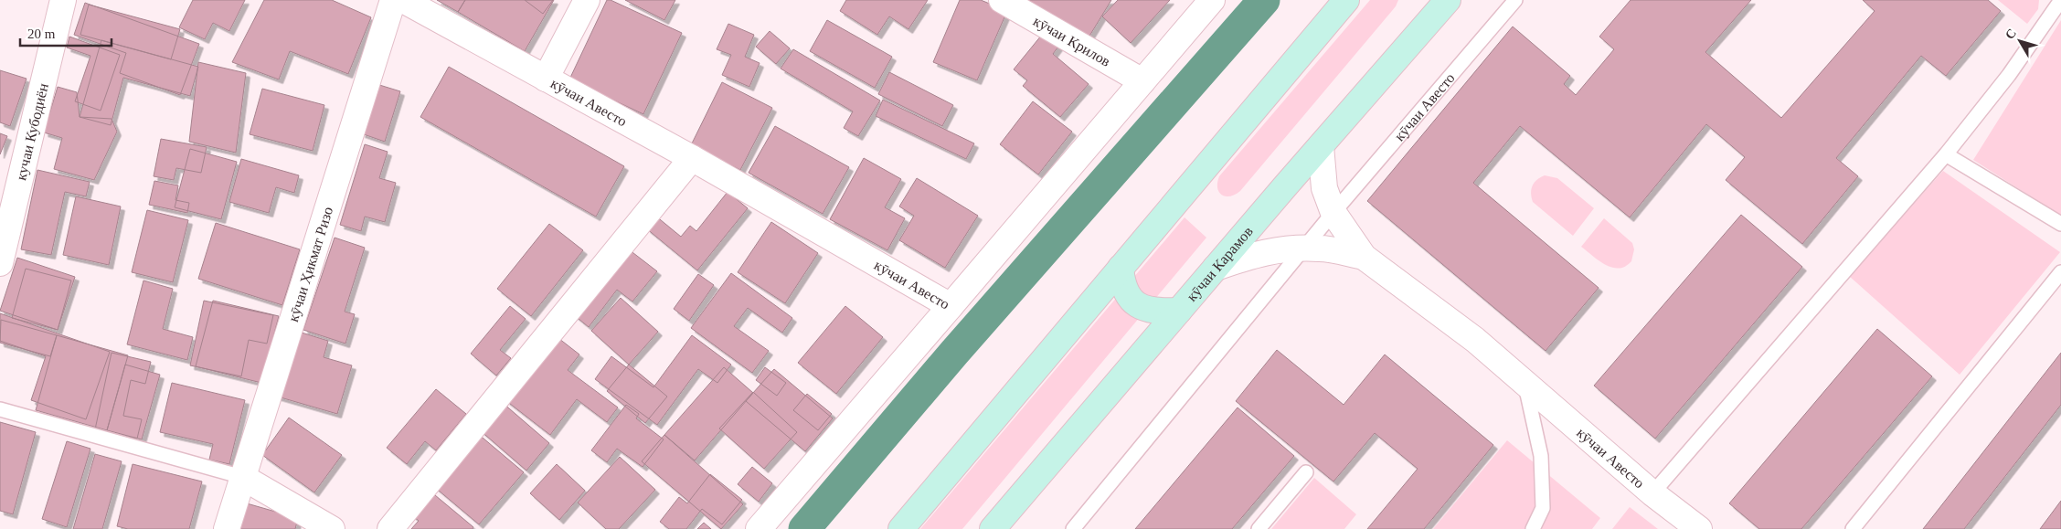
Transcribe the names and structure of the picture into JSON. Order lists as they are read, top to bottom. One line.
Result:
{"streets":{"main road":["кӯчаи Карамов"],"street":["кӯчаи Крилов","кӯчаи Авесто","кучаи Кубодиён","кӯчаи Ҳикмат Ризо"]},"crossings":[["кӯчаи Крилов","кӯчаи Авесто"],["кӯчаи Авесто","кӯчаи Карамов"]],"scale_bar":"20 m","north":"top left"}
